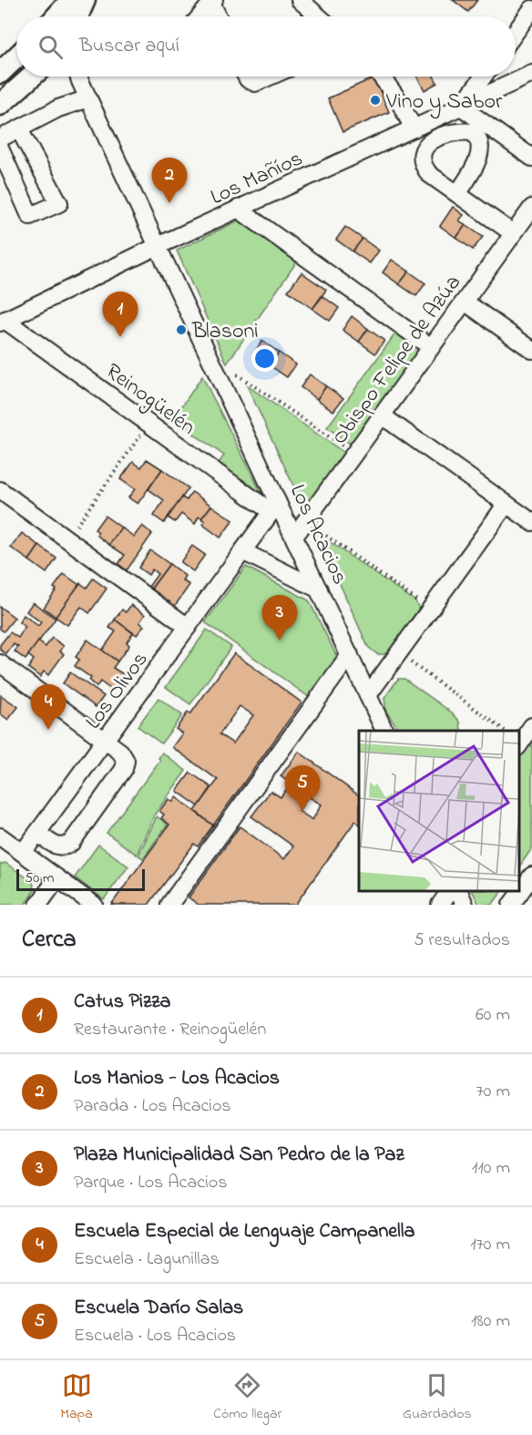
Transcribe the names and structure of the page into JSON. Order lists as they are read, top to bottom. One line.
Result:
{"streets":{"street":["Los Mañíos","Obispo Felipe de Azúa","Reinogüelén","Los Acacios","Los Olivos"]},"crossings":[["Los Mañíos","Reinogüelén"],["Los Mañíos","Los Acacios"],["Obispo Felipe de Azúa","Los Acacios"],["Reinogüelén","Los Acacios"],["Reinogüelén","Los Olivos"],["Los Acacios","Los Olivos"]],"places":["Vino y Sabor","Blasoni"],"scale_bar":"50 m","page":{"search":"Buscar aquí","pins":["2","1","3","4","5"],"scale":"50 m","heading":["Cerca","5 resultados"],"list":[{"mark":"1","name":"Catus Pizza","note":"Restaurante · Reinogüelén","value":"60 m"},{"mark":"2","name":"Los Manios - Los Acacios","note":"Parada · Los Acacios","value":"70 m"},{"mark":"3","name":"Plaza Municipalidad San Pedro de la Paz","note":"Parque · Los Acacios","value":"110 m"},{"mark":"4","name":"Escuela Especial de Lenguaje Campanella","note":"Escuela · Lagunillas","value":"170 m"},{"mark":"5","name":"Escuela Darío Salas","note":"Escuela · Los Acacios","value":"180 m"}],"nav":["Mapa","Cómo llegar","Guardados"]}}
